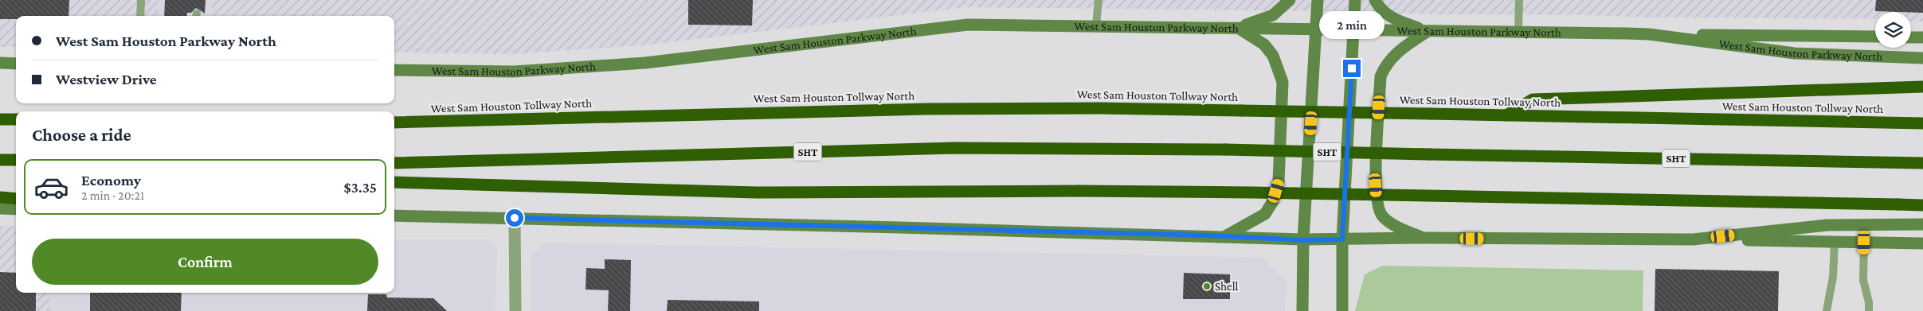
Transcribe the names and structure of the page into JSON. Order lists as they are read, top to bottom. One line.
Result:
{"streets":{"highway":["West Sam Houston Tollway North","SHT"],"main road":["West Sam Houston Parkway North"]},"places":["Shell"],"page":{"bubble":"2 min","banner":["West Sam Houston Parkway North","Westview Drive"],"heading":"Choose a ride","list":[{"name":"Economy","note":"2 min · 20:21","value":"$3.35"}],"buttons":"Confirm"}}
